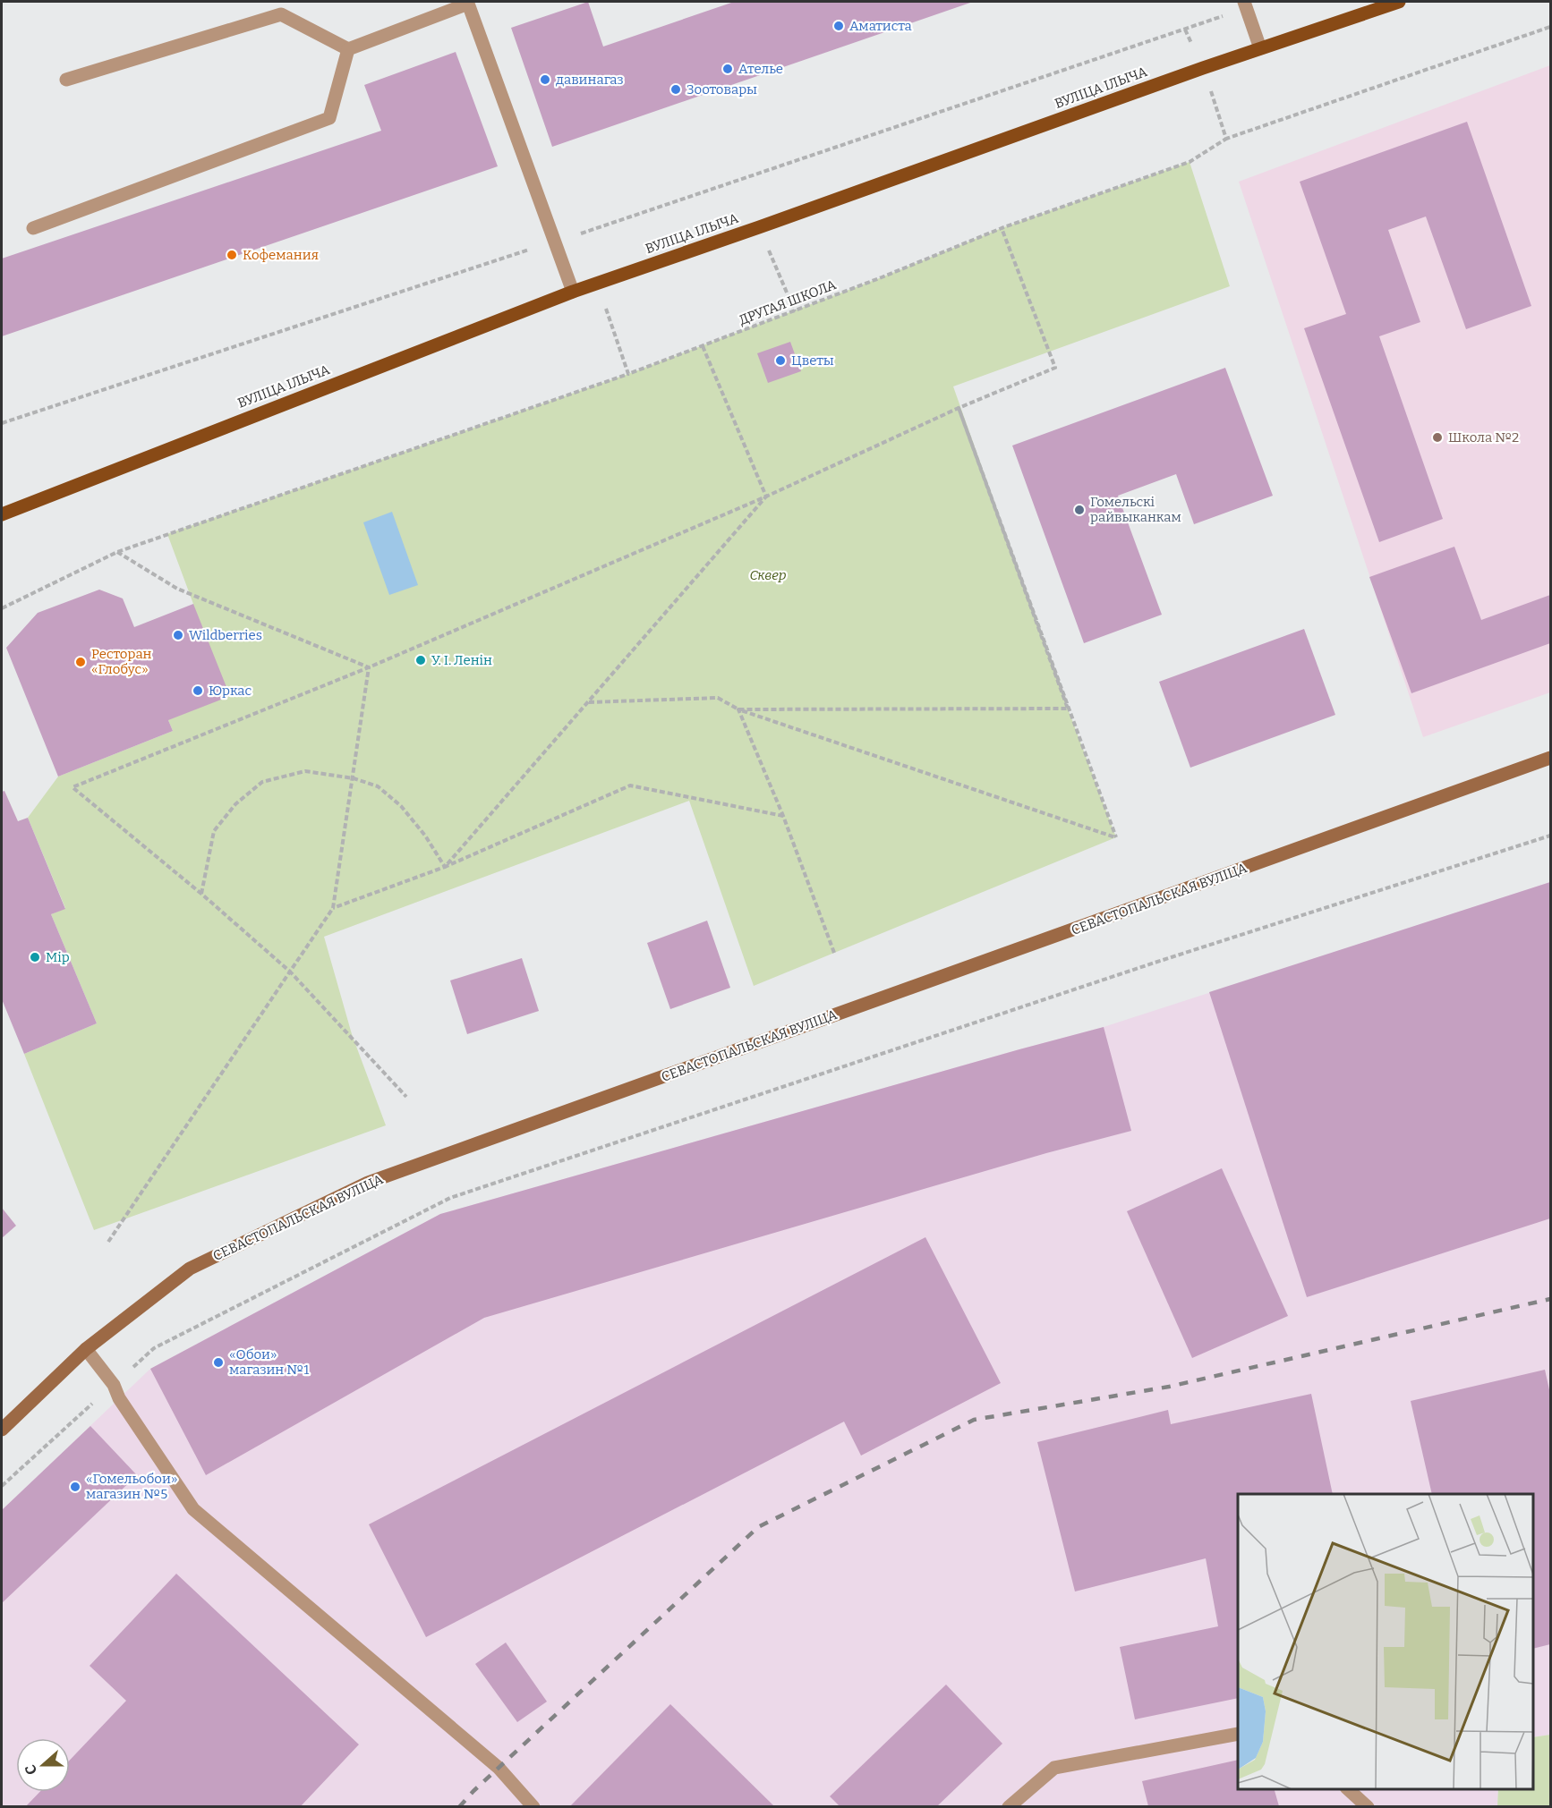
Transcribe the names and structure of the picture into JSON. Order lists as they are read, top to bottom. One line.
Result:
{"streets":{"main road":["ВУЛІЦА ІЛЬІЧА"],"street":["СЕВАСТОПАЛЬСКАЯ ВУЛІЦА"],"path":["ДРУГАЯ ШКОЛА"]},"parks":["Сквер"],"places":["Аматиста","Ателье","давинагаз","Зоотовары","Кофемания","Цветы","Школа №2","Гомельскі райвыканкам","Wildberries","У. І. Ленін","Ресторан «Глобус»","Юркас","Мір","«Обои» магазин №1","«Гомельобои» магазин №5"],"north":"left"}
